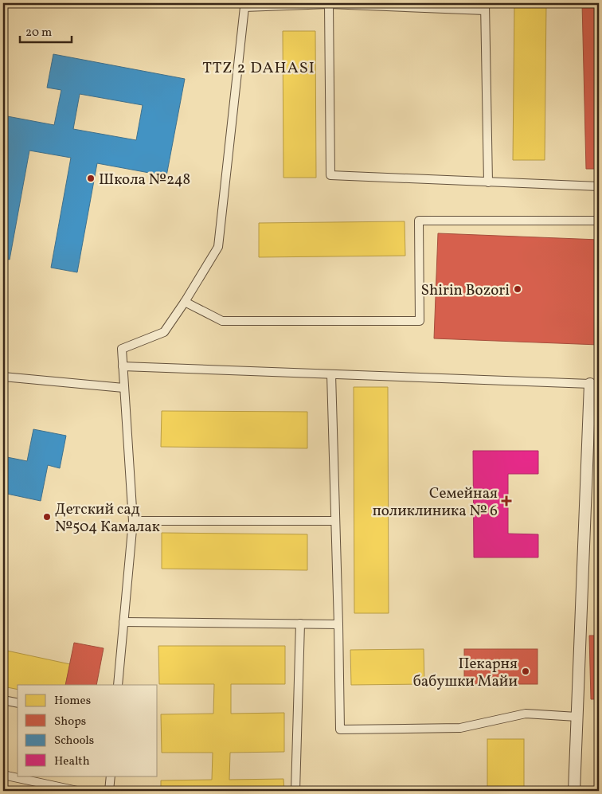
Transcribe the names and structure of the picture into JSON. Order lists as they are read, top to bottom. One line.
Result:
{"districts":["TTZ 2 DAHASI"],"places":{"other":["Школа №248","Shirin Bozori","Детский сад №504 Камалак","Пекарня бабушки Майи"],"health":["Семейная поликлиника № 6"]},"legend":["Homes","Shops","Schools","Health"],"scale_bar":"20 m"}
